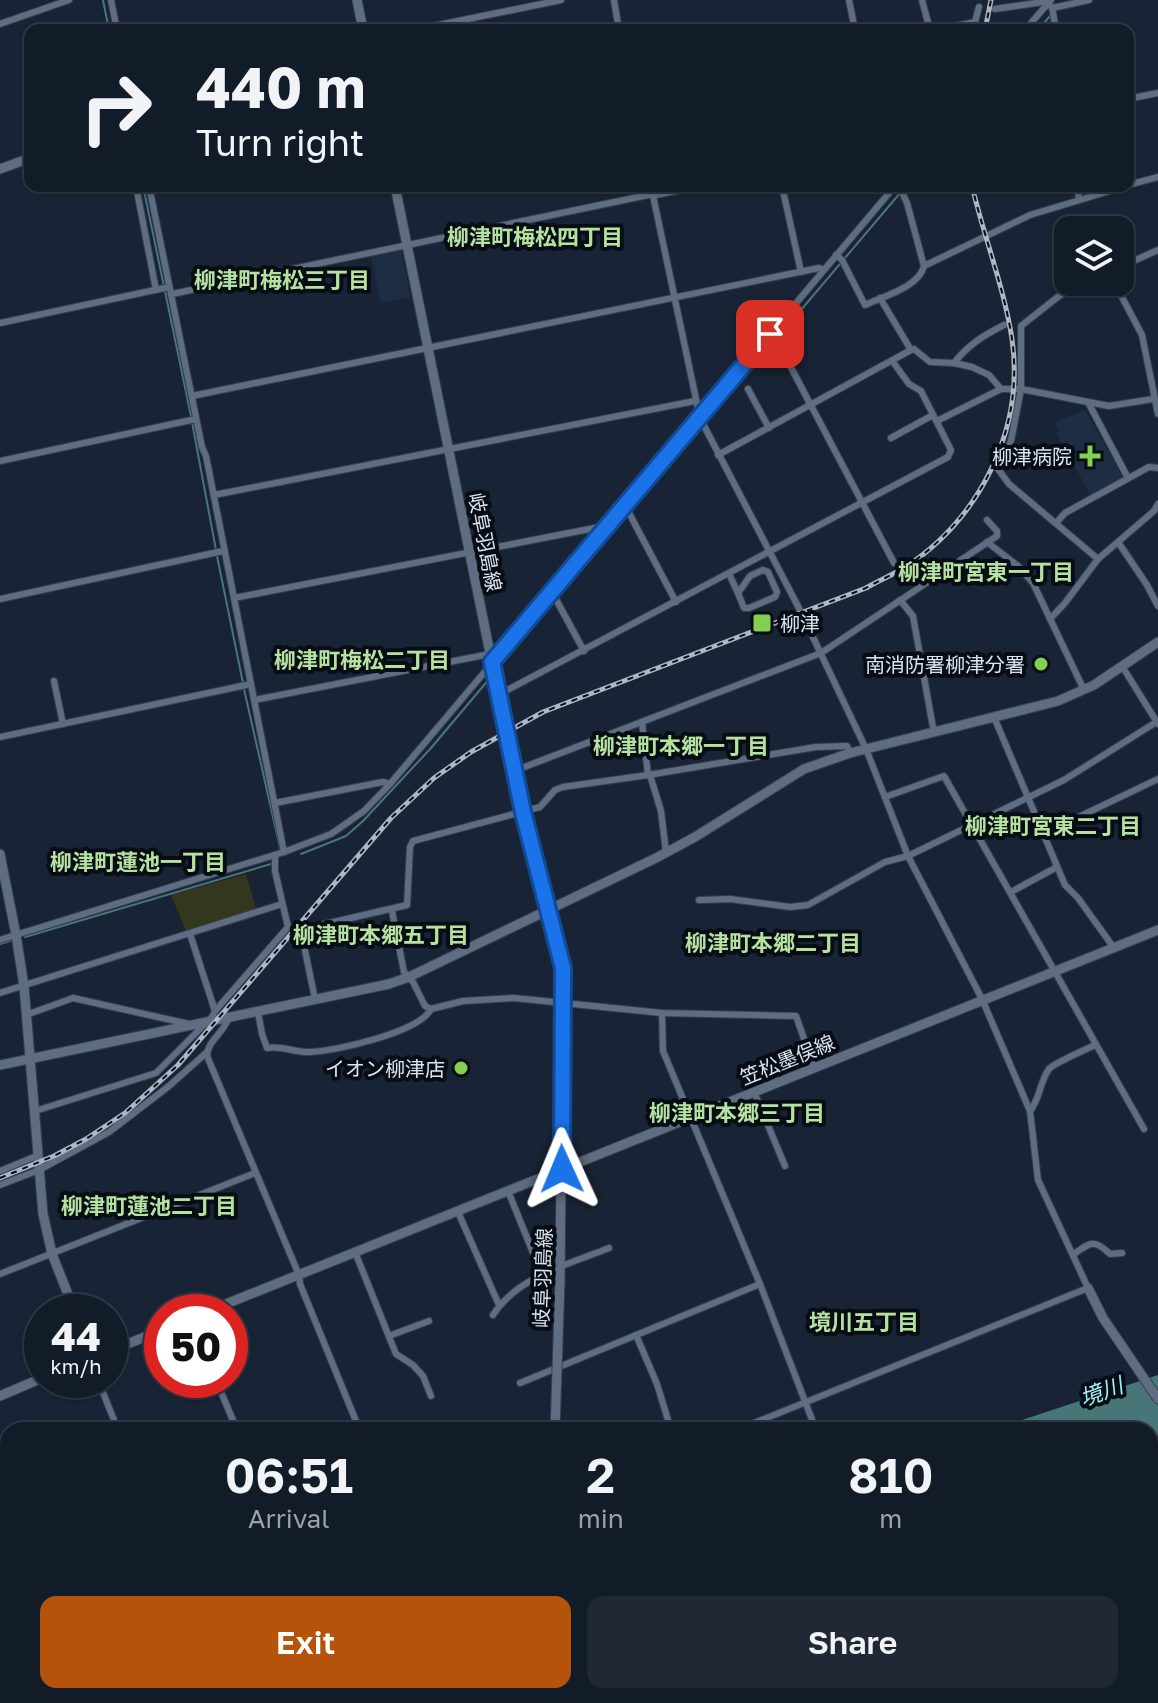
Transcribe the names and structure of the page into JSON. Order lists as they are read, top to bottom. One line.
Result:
{"streets":{"main road":["岐阜羽島線","笠松墨俣線"]},"crossings":[["岐阜羽島線","笠松墨俣線"]],"districts":["柳津町梅松四丁目","柳津町梅松三丁目","柳津町宮東一丁目","柳津町梅松二丁目","柳津町本郷一丁目","柳津町宮東二丁目","柳津町蓮池一丁目","柳津町本郷五丁目","柳津町本郷二丁目","柳津町本郷三丁目","柳津町蓮池二丁目","境川五丁目"],"water":["境川"],"places":{"health":["柳津病院"],"transit":["柳津"],"other":["南消防署柳津分署","イオン柳津店"]},"page":{"turn":["440 m","Turn right"],"speed":"44 km/h","limit":"50","eta":["06:51","Arrival","2","min","810","m"],"buttons":["Exit","Share"]}}
